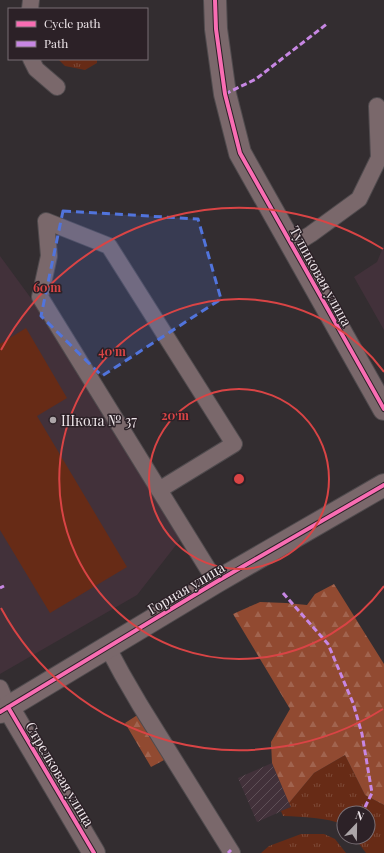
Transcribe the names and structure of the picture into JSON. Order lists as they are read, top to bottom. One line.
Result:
{"streets":{"street":["Тупиковая улица","Горная улица","Стрелковая улица"]},"crossings":[["Горная улица","Стрелковая улица"]],"places":["Школа № 37"],"legend":["Cycle path","Path"],"north":"top","rings":["60 m","40 m","20 m"]}
